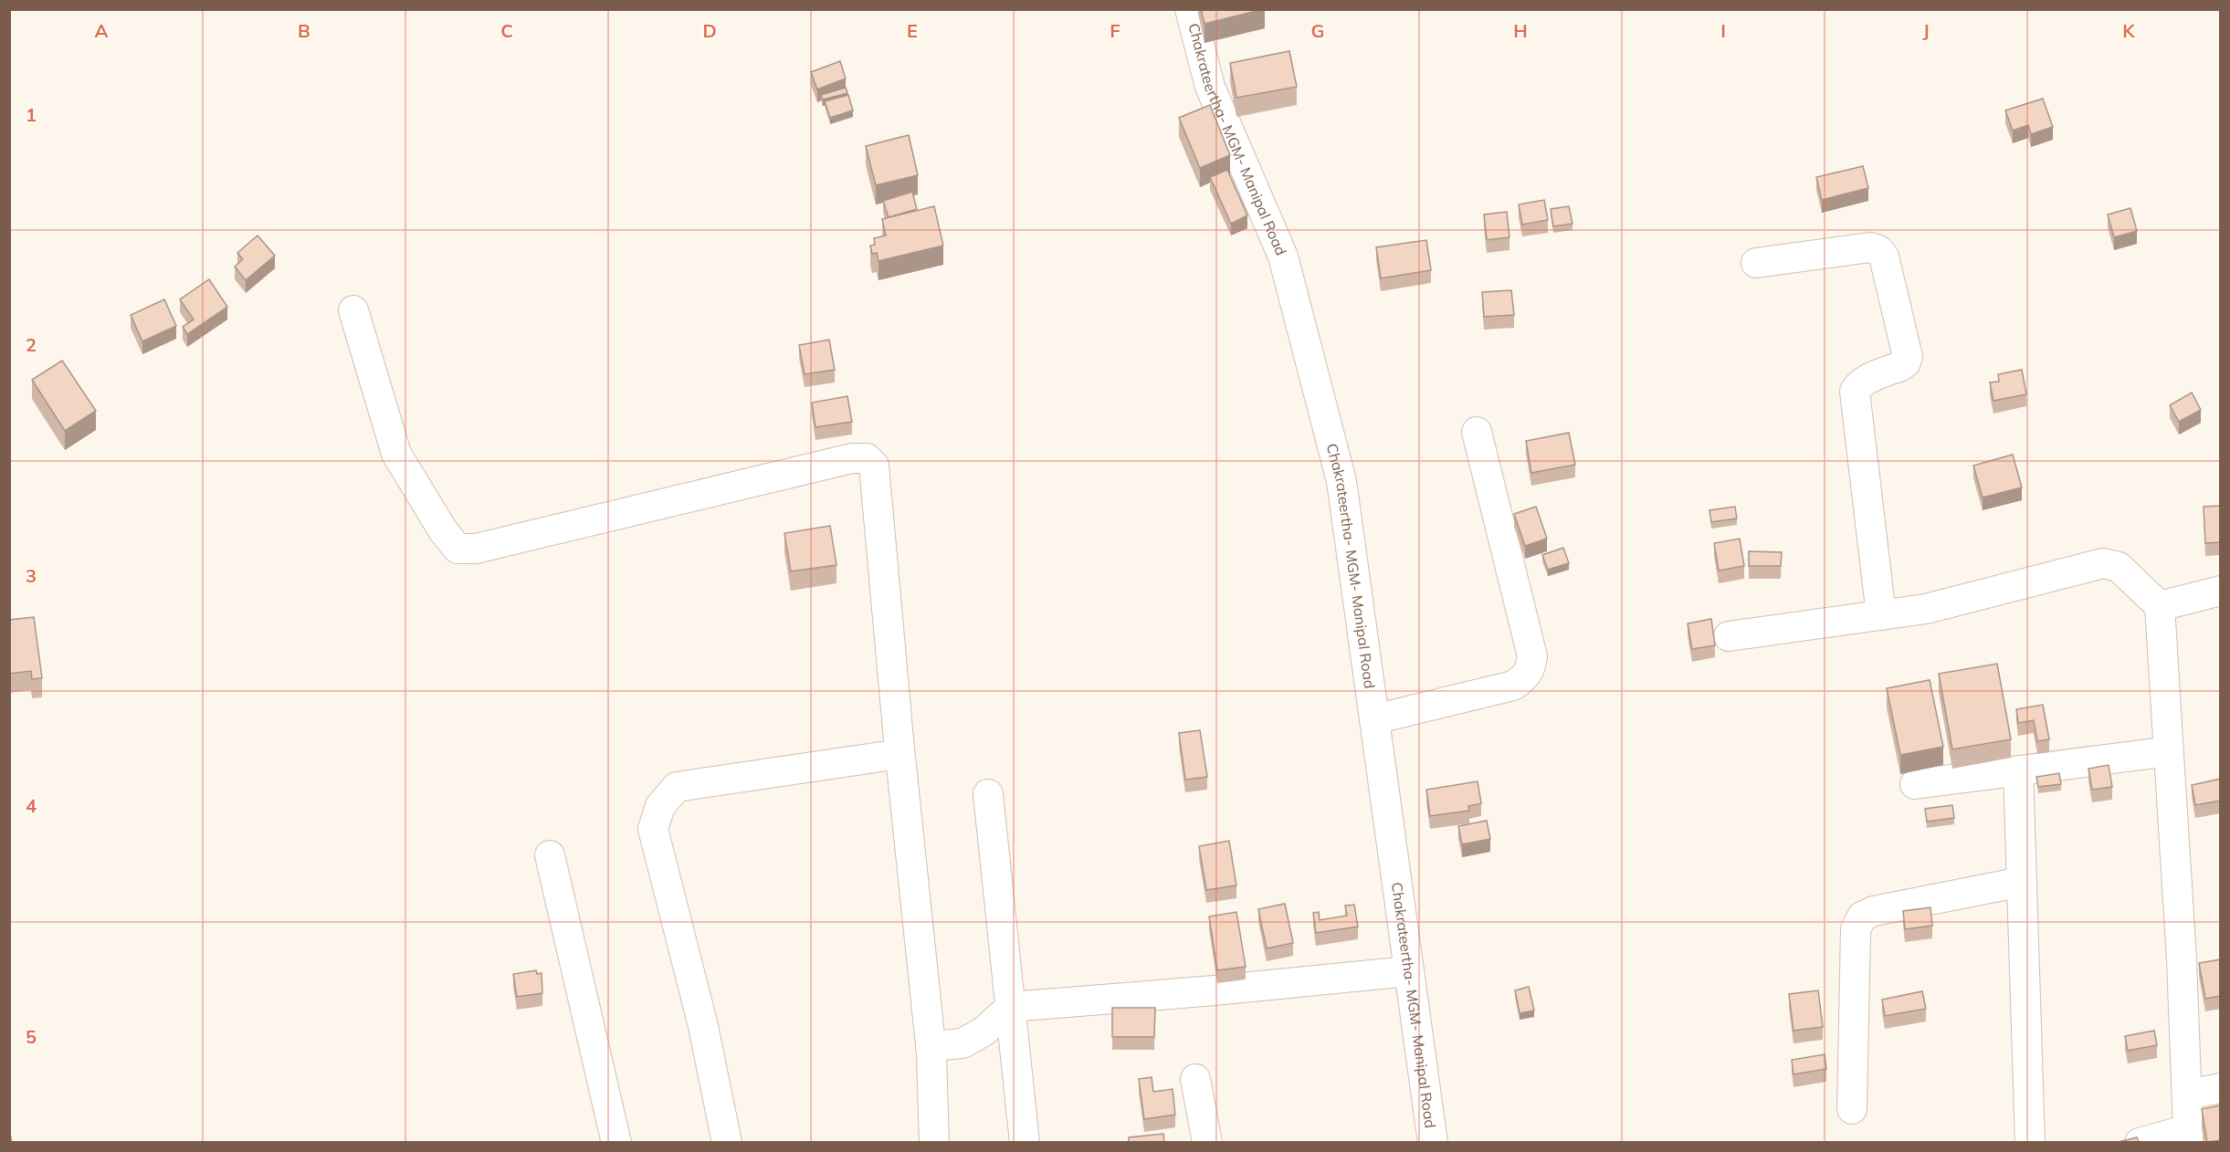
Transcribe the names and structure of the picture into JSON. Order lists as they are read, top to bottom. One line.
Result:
{"streets":{"street":["Chakrateertha- MGM- Manipal Road"]},"grid":{"columns":["A","B","C","D","E","F","G","H","I","J","K"],"rows":["1","2","3","4","5"]}}
